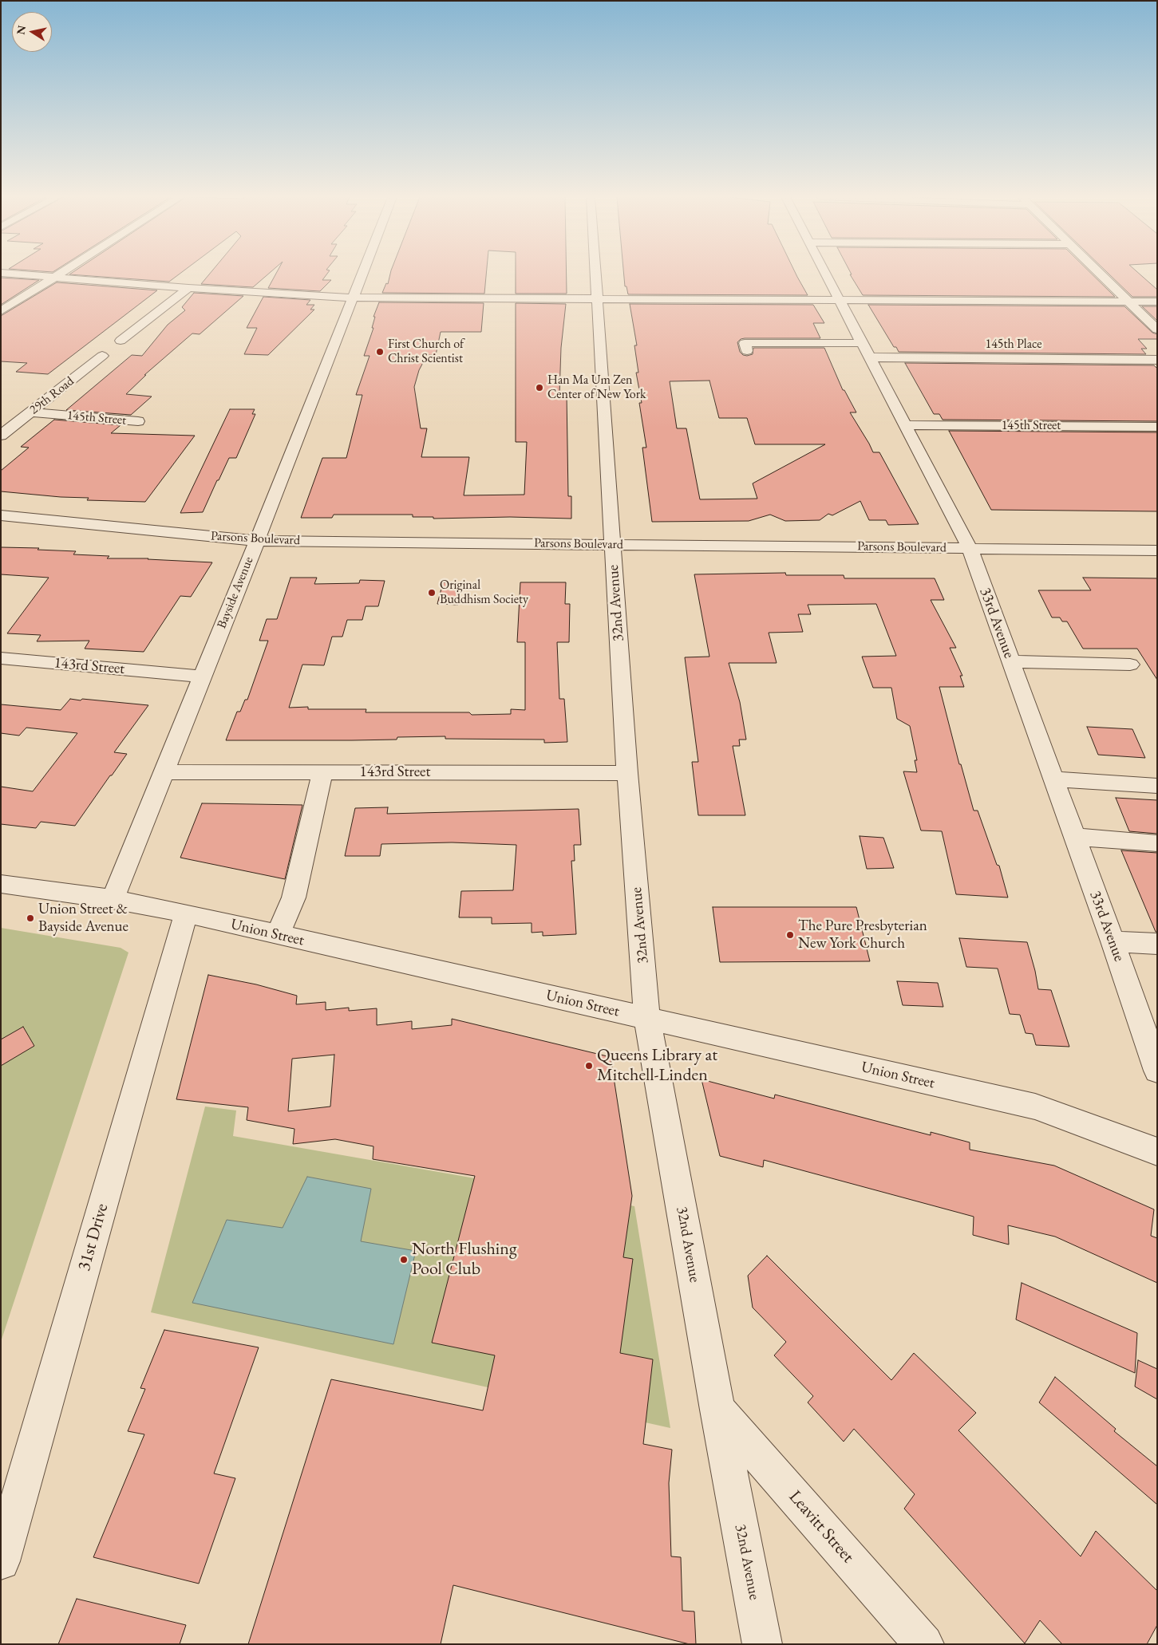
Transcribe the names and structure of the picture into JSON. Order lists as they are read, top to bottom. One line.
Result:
{"streets":{"street":["145th Place","29th Road","145th Street","Parsons Boulevard","Bayside Avenue","32nd Avenue","33rd Avenue","143rd Street","Union Street","31st Drive","Leavitt Street"]},"crossings":[["145th Place","33rd Avenue"],["29th Road","145th Street"],["145th Street","33rd Avenue"],["Parsons Boulevard","Bayside Avenue"],["Parsons Boulevard","32nd Avenue"],["Parsons Boulevard","33rd Avenue"],["Bayside Avenue","143rd Street"],["Bayside Avenue","Union Street"],["32nd Avenue","143rd Street"],["32nd Avenue","Union Street"],["32nd Avenue","Leavitt Street"],["Union Street","31st Drive"]],"places":["First Church of Christ Scientist","Han Ma Um Zen Center of New York","Original Buddhism Society","Union Street & Bayside Avenue","The Pure Presbyterian New York Church","Queens Library at Mitchell-Linden","North Flushing Pool Club"],"north":"left"}
